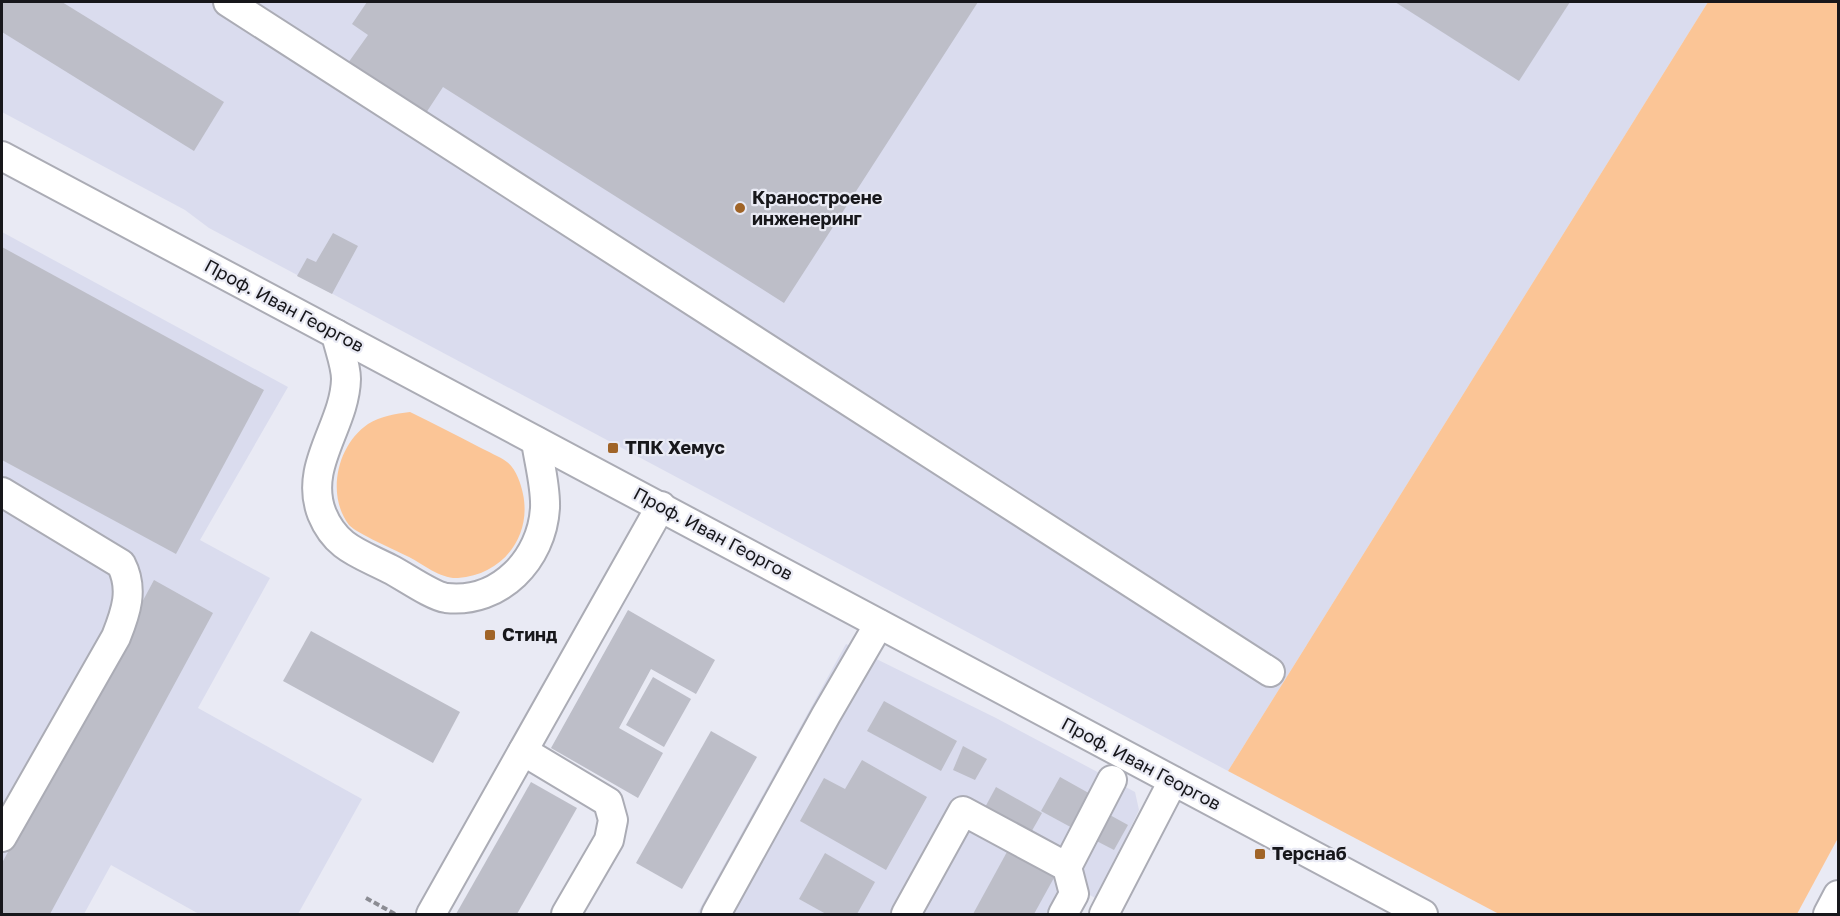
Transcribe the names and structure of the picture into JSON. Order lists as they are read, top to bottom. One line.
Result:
{"streets":{"street":["Проф. Иван Георгов"]},"places":{"other":["Краностроене инженеринг"],"transit":["ТПК Хемус","Стинд","Терснаб"]}}
